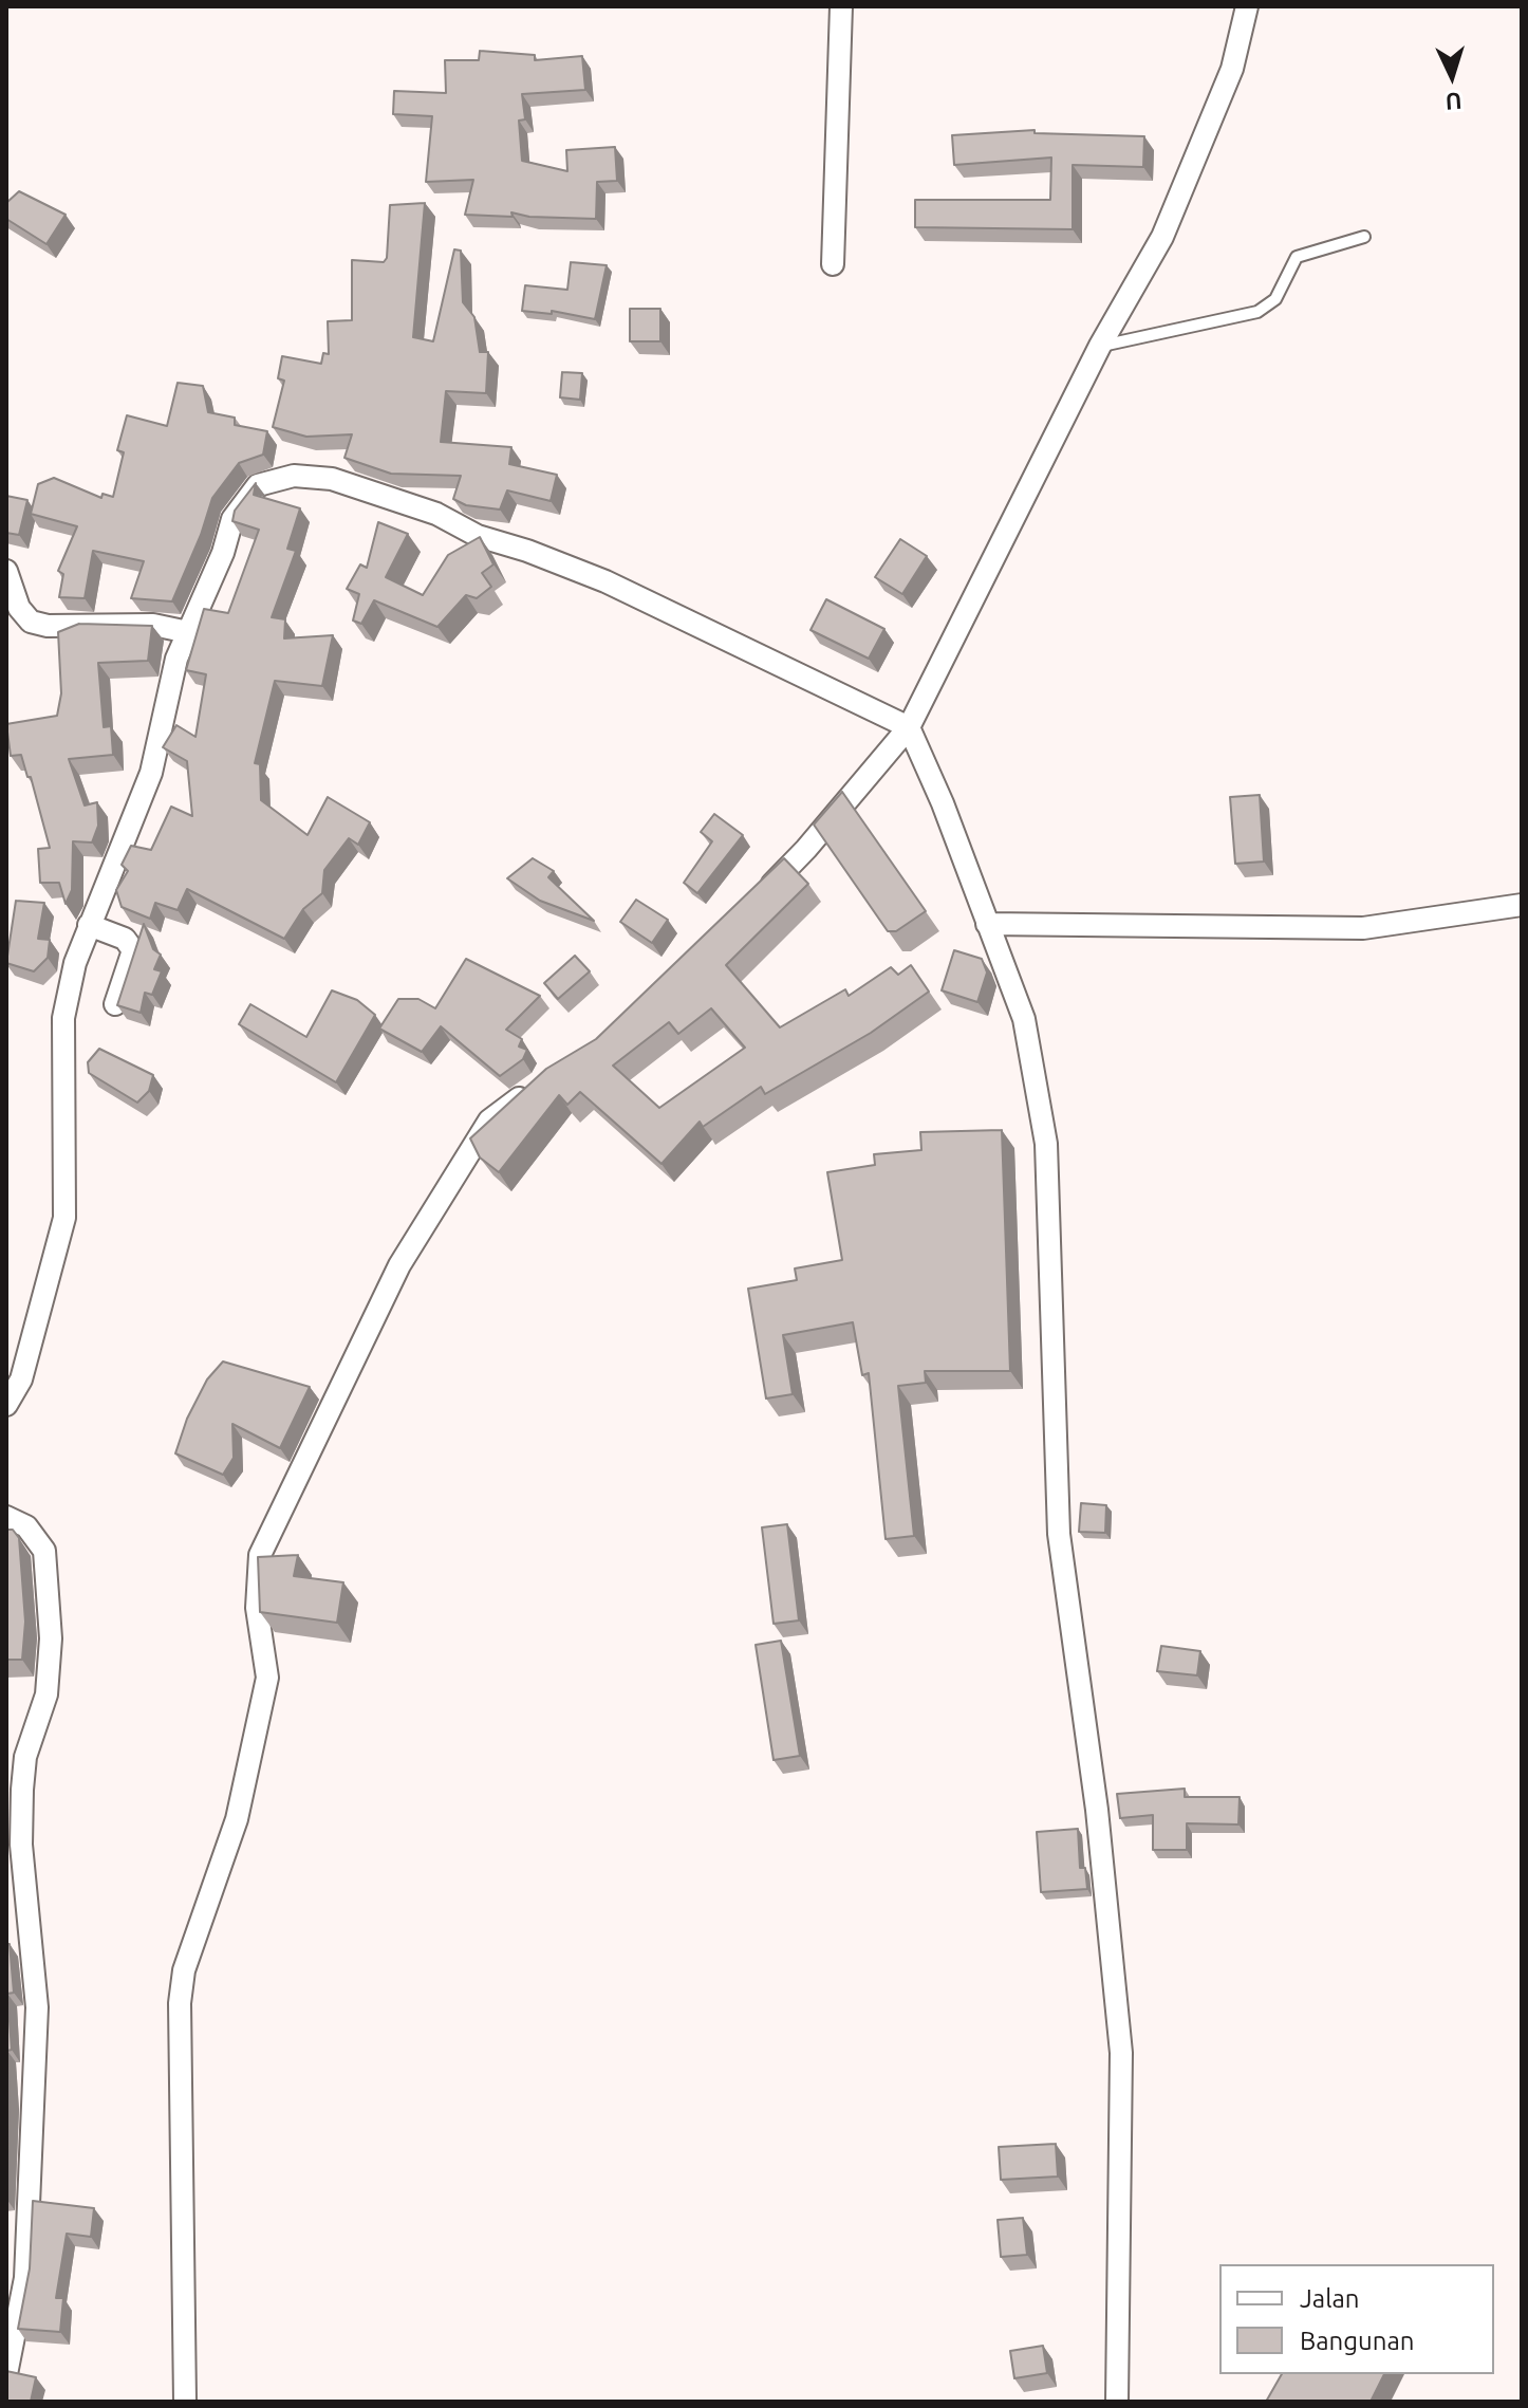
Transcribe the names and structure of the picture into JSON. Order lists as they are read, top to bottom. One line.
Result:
{"legend":["Jalan","Bangunan"],"north":"bottom"}
